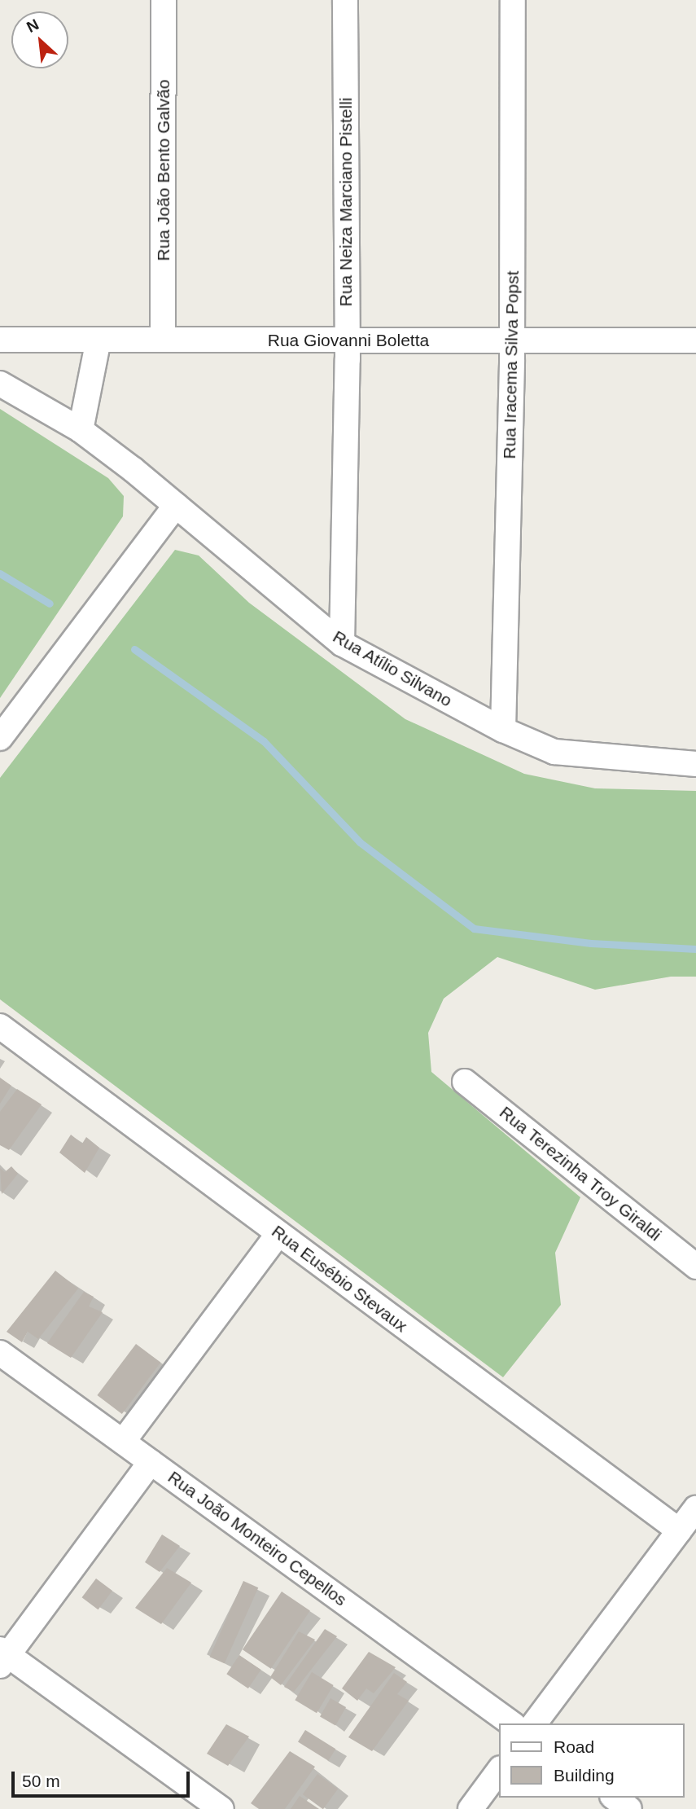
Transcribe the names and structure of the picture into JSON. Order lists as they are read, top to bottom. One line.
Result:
{"streets":{"street":["Rua João Bento Galvão","Rua Neiza Marciano Pistelli","Rua Giovanni Boletta","Rua Iracema Silva Popst","Rua Atílio Silvano","Rua Terezinha Troy Giraldi","Rua Eusébio Stevaux","Rua João Monteiro Cepellos"]},"crossings":[["Rua João Bento Galvão","Rua Giovanni Boletta"],["Rua Neiza Marciano Pistelli","Rua Giovanni Boletta"],["Rua Neiza Marciano Pistelli","Rua Atílio Silvano"],["Rua Giovanni Boletta","Rua Iracema Silva Popst"],["Rua Iracema Silva Popst","Rua Atílio Silvano"]],"legend":["Road","Building"],"scale_bar":"50 m","north":"top left"}
